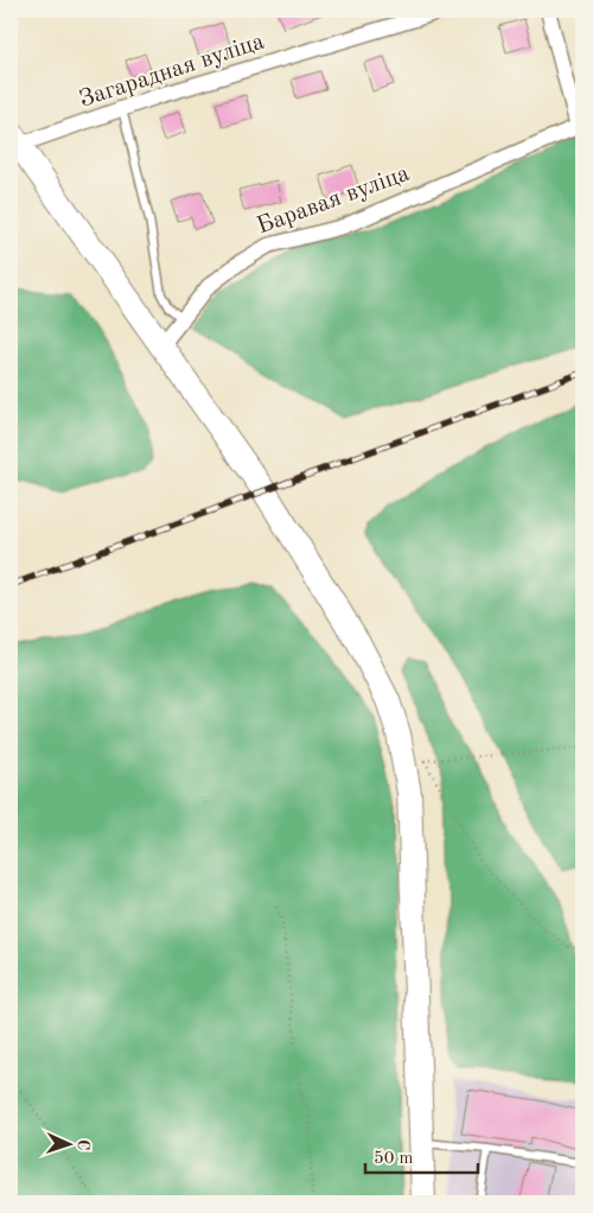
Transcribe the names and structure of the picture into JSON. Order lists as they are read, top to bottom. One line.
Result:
{"streets":{"street":["Загарадная вуліца","Баравая вуліца"]},"scale_bar":"50 m","north":"right"}
